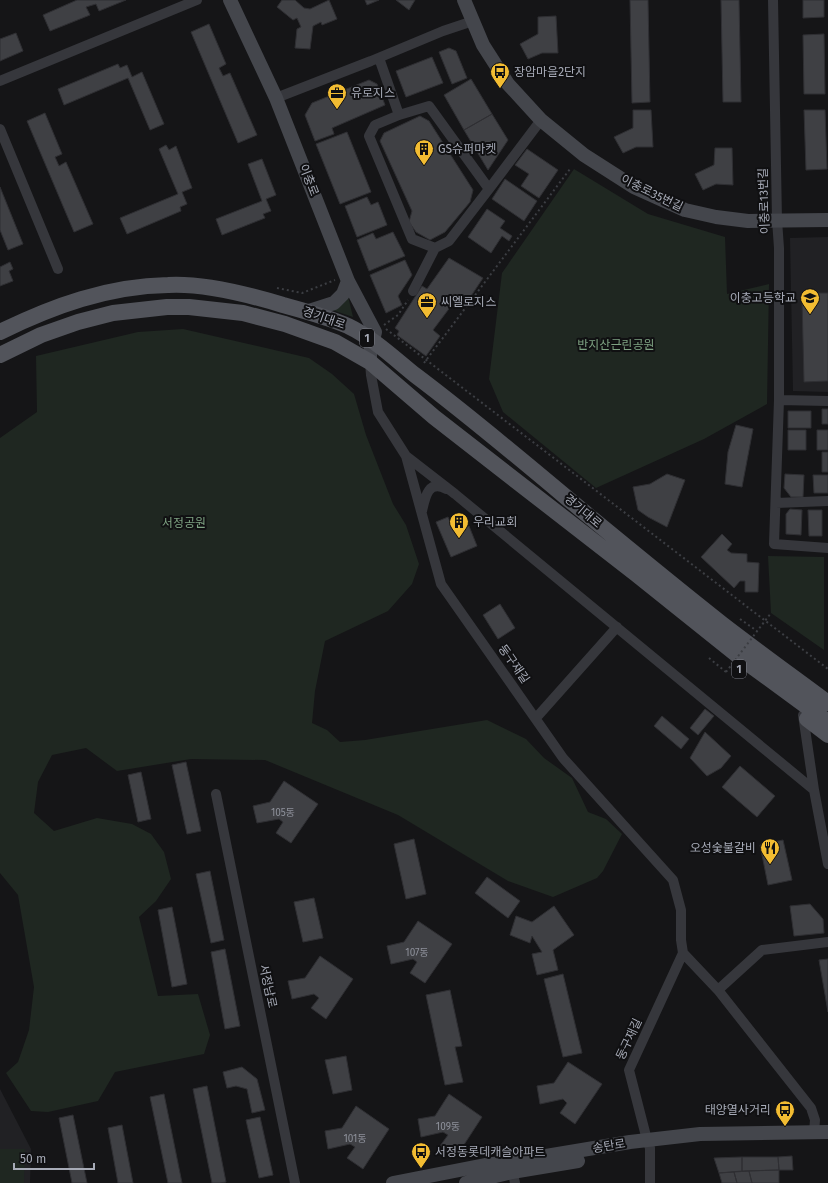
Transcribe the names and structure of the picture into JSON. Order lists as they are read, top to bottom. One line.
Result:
{"streets":{"main road":["경기대로","1"],"street":["이충로","이충로35번길","이충로13번길","둥구재길","서정남로","송탄로"]},"crossings":[["이충로","경기대로"],["이충로35번길","이충로13번길"],["경기대로","둥구재길"],["둥구재길","송탄로"]],"parks":["반지산근린공원","서정공원"],"places":{"bus stop":["장암마을2단지","태양열사거리","서정동롯데캐슬아파트"],"office":["유로지스","씨엘로지스"],"building":["GS슈퍼마켓","우리교회"],"school or university":["이충고등학교"],"restaurant":["오성숯불갈비"]},"house_numbers":["105동","107동","109동","101동"],"scale_bar":"50 m"}
